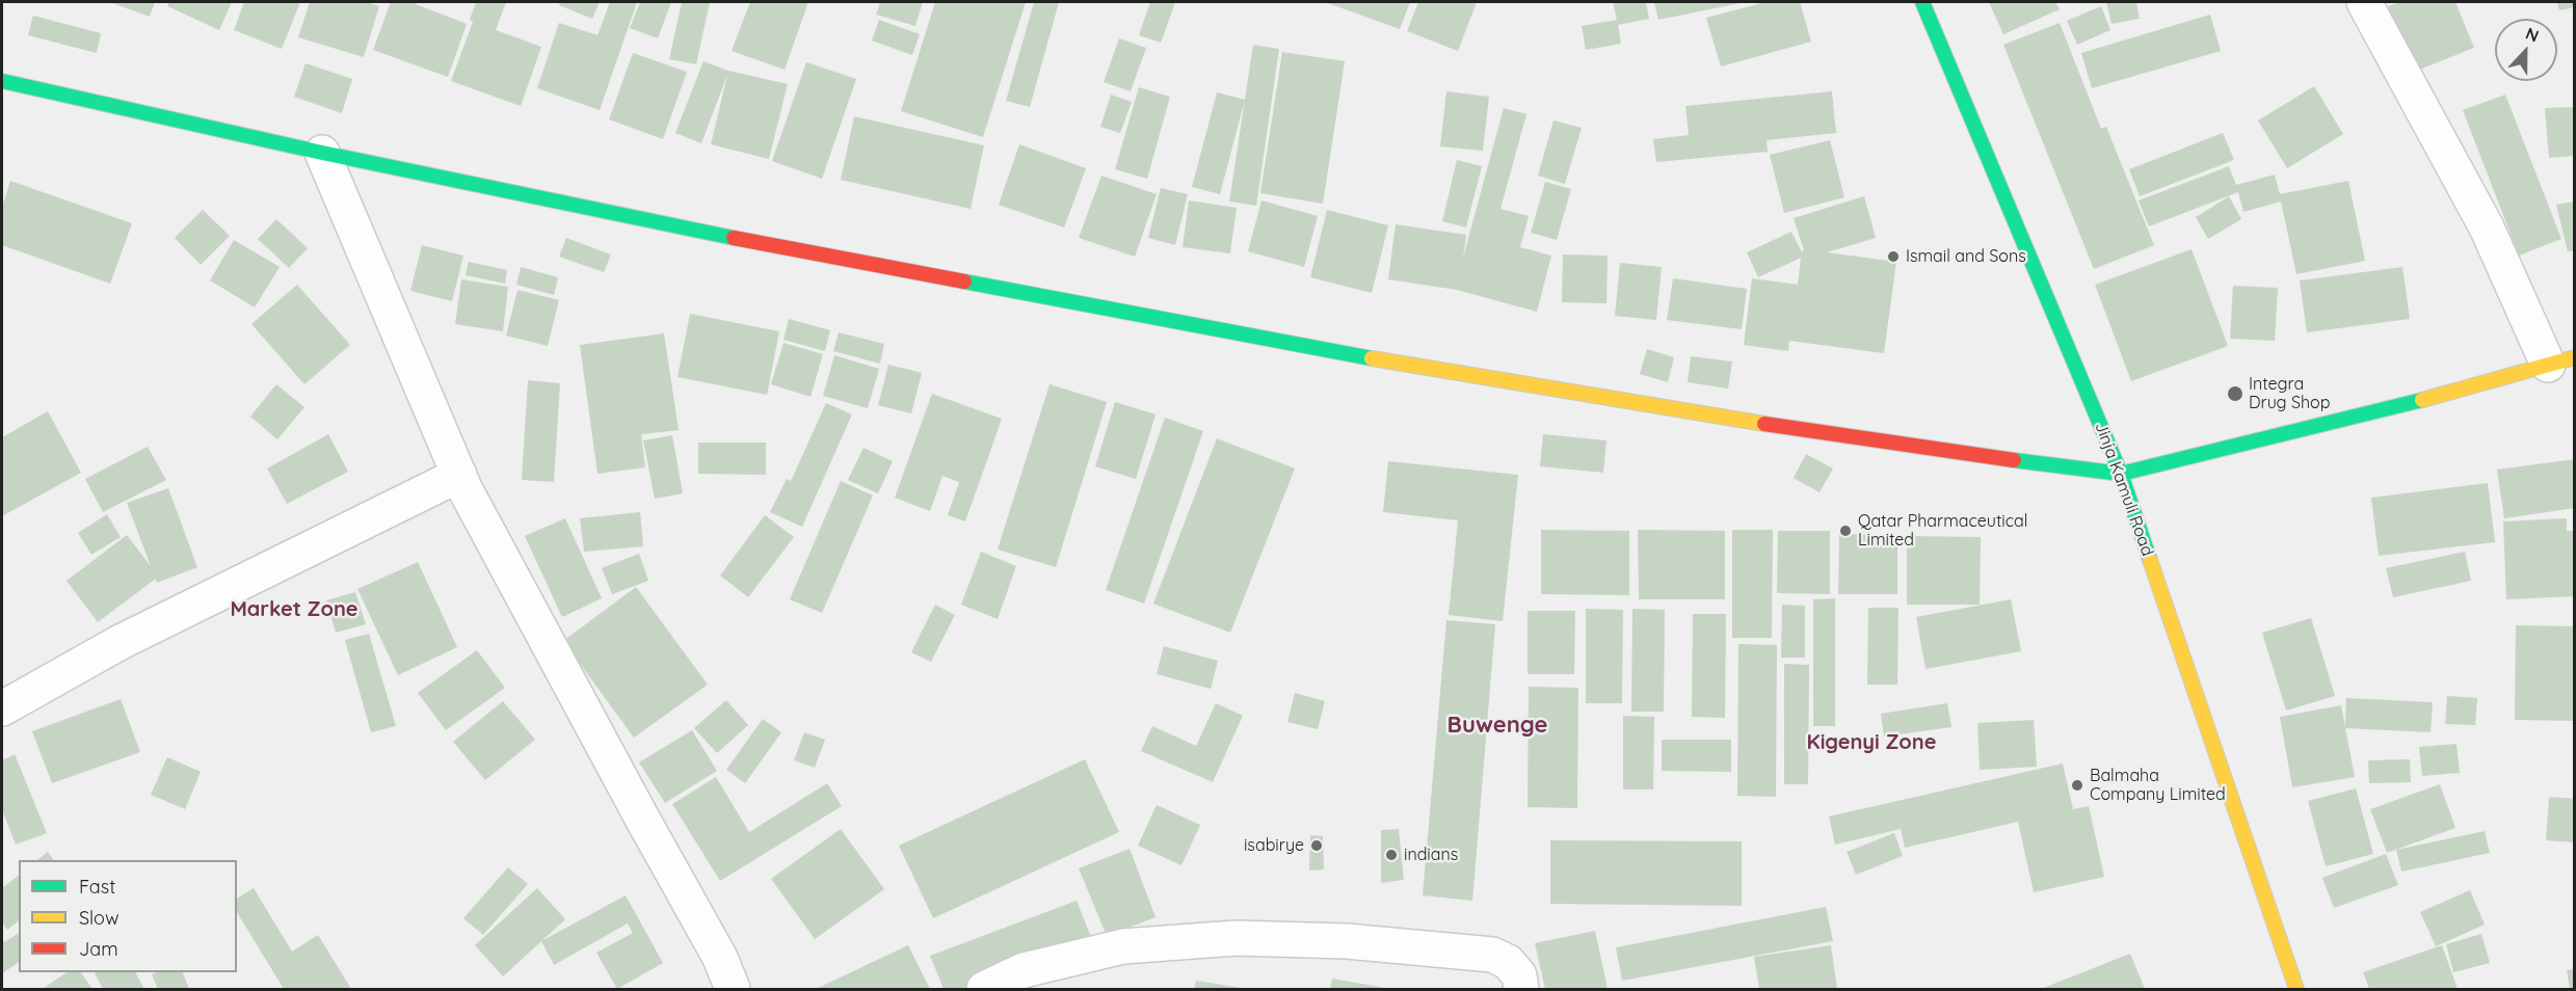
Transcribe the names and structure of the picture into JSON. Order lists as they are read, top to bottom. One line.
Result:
{"streets":{"main road":["Jinja Kamuli Road"]},"districts":["Market Zone","Buwenge","Kigenyi Zone"],"places":["Ismail and Sons","Integra Drug Shop","Qatar Pharmaceutical Limited","Balmaha Company Limited","isabirye","indians"],"legend":["Fast","Slow","Jam"],"north":"top"}
